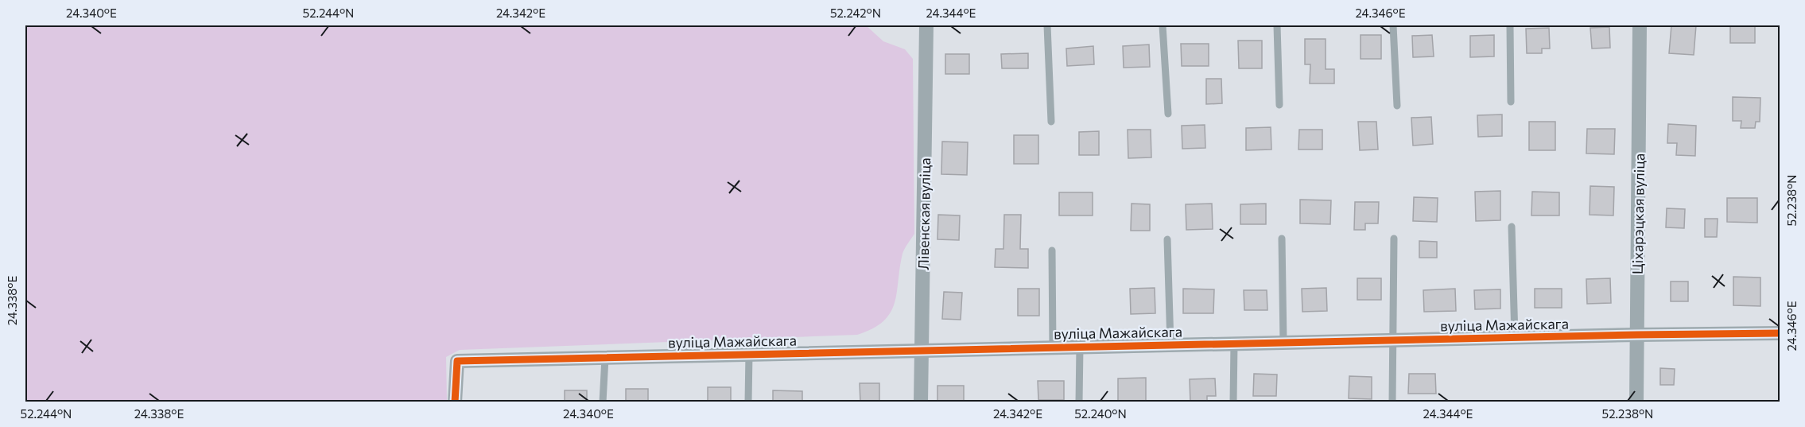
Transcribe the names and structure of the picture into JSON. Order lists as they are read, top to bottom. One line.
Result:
{"streets":{"street":["Лівенская вуліца","Ціхарэцкая вуліца","вуліца Мажайскага"]},"crossings":[["Лівенская вуліца","вуліца Мажайскага"],["Ціхарэцкая вуліца","вуліца Мажайскага"]],"coordinates":["24.340°E","52.244°N","24.342°E","52.242°N","24.344°E","24.346°E","52.238°N","24.338°E","52.240°N"]}
